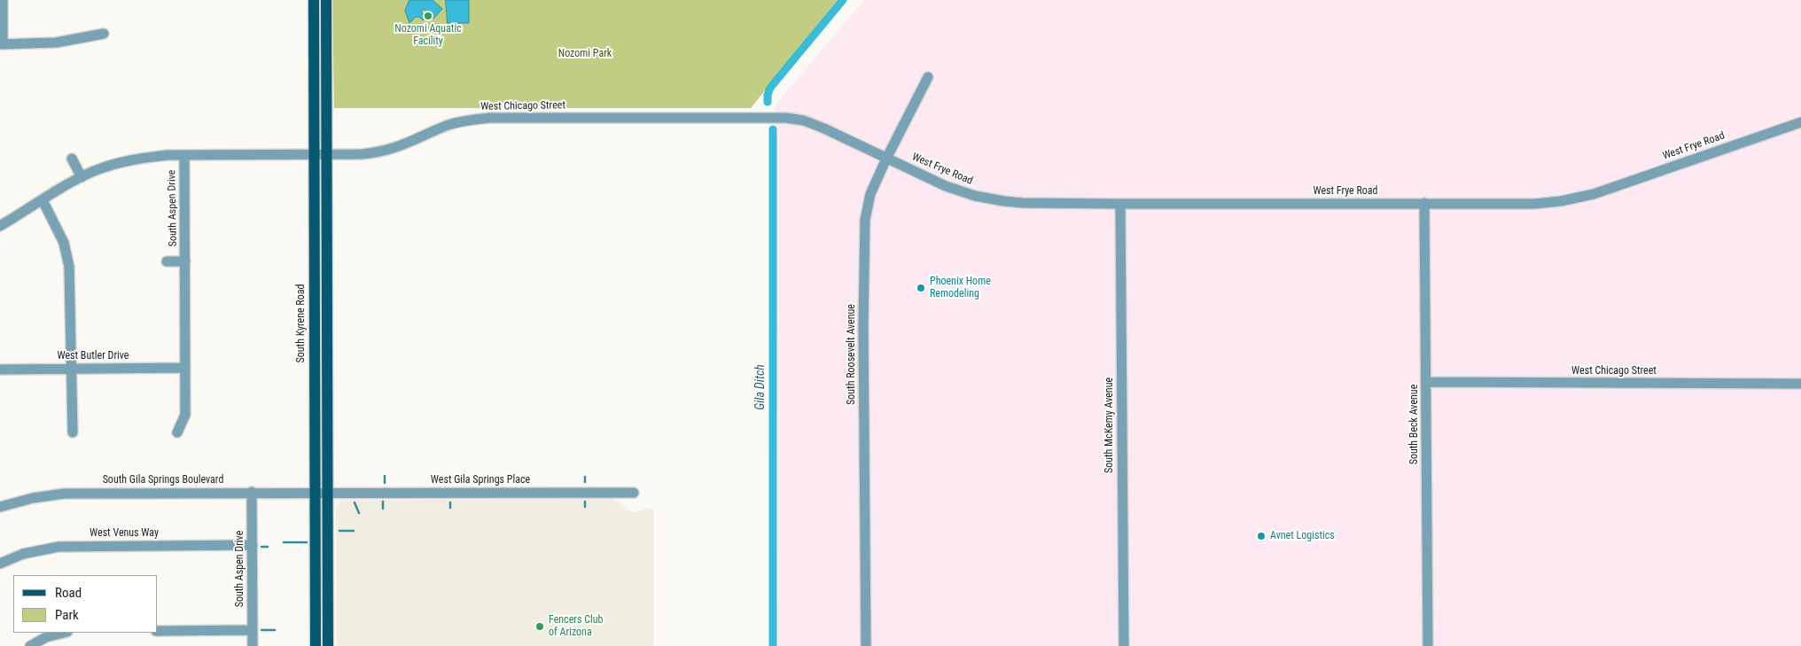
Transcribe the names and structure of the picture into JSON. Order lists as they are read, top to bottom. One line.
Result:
{"streets":{"main road":["South Kyrene Road"],"street":["West Chicago Street","West Frye Road","South Aspen Drive","South Roosevelt Avenue","West Butler Drive","South Beck Avenue","South McKemy Avenue","South Gila Springs Boulevard","West Gila Springs Place","West Venus Way"]},"crossings":[["West Chicago Street","West Frye Road"],["West Chicago Street","South Aspen Drive"],["West Chicago Street","South Kyrene Road"],["West Chicago Street","South Roosevelt Avenue"],["West Chicago Street","South Beck Avenue"],["West Frye Road","South Roosevelt Avenue"],["West Frye Road","South Beck Avenue"],["West Frye Road","South McKemy Avenue"],["South Aspen Drive","West Butler Drive"],["South Aspen Drive","South Gila Springs Boulevard"],["South Aspen Drive","West Venus Way"],["South Kyrene Road","South Gila Springs Boulevard"],["South Gila Springs Boulevard","West Gila Springs Place"]],"water":["Gila Ditch"],"parks":["Nozomi Park"],"places":["Nozomi Aquatic Facility","Phoenix Home Remodeling","Avnet Logistics","Fencers Club of Arizona"],"legend":["Road","Park"]}
